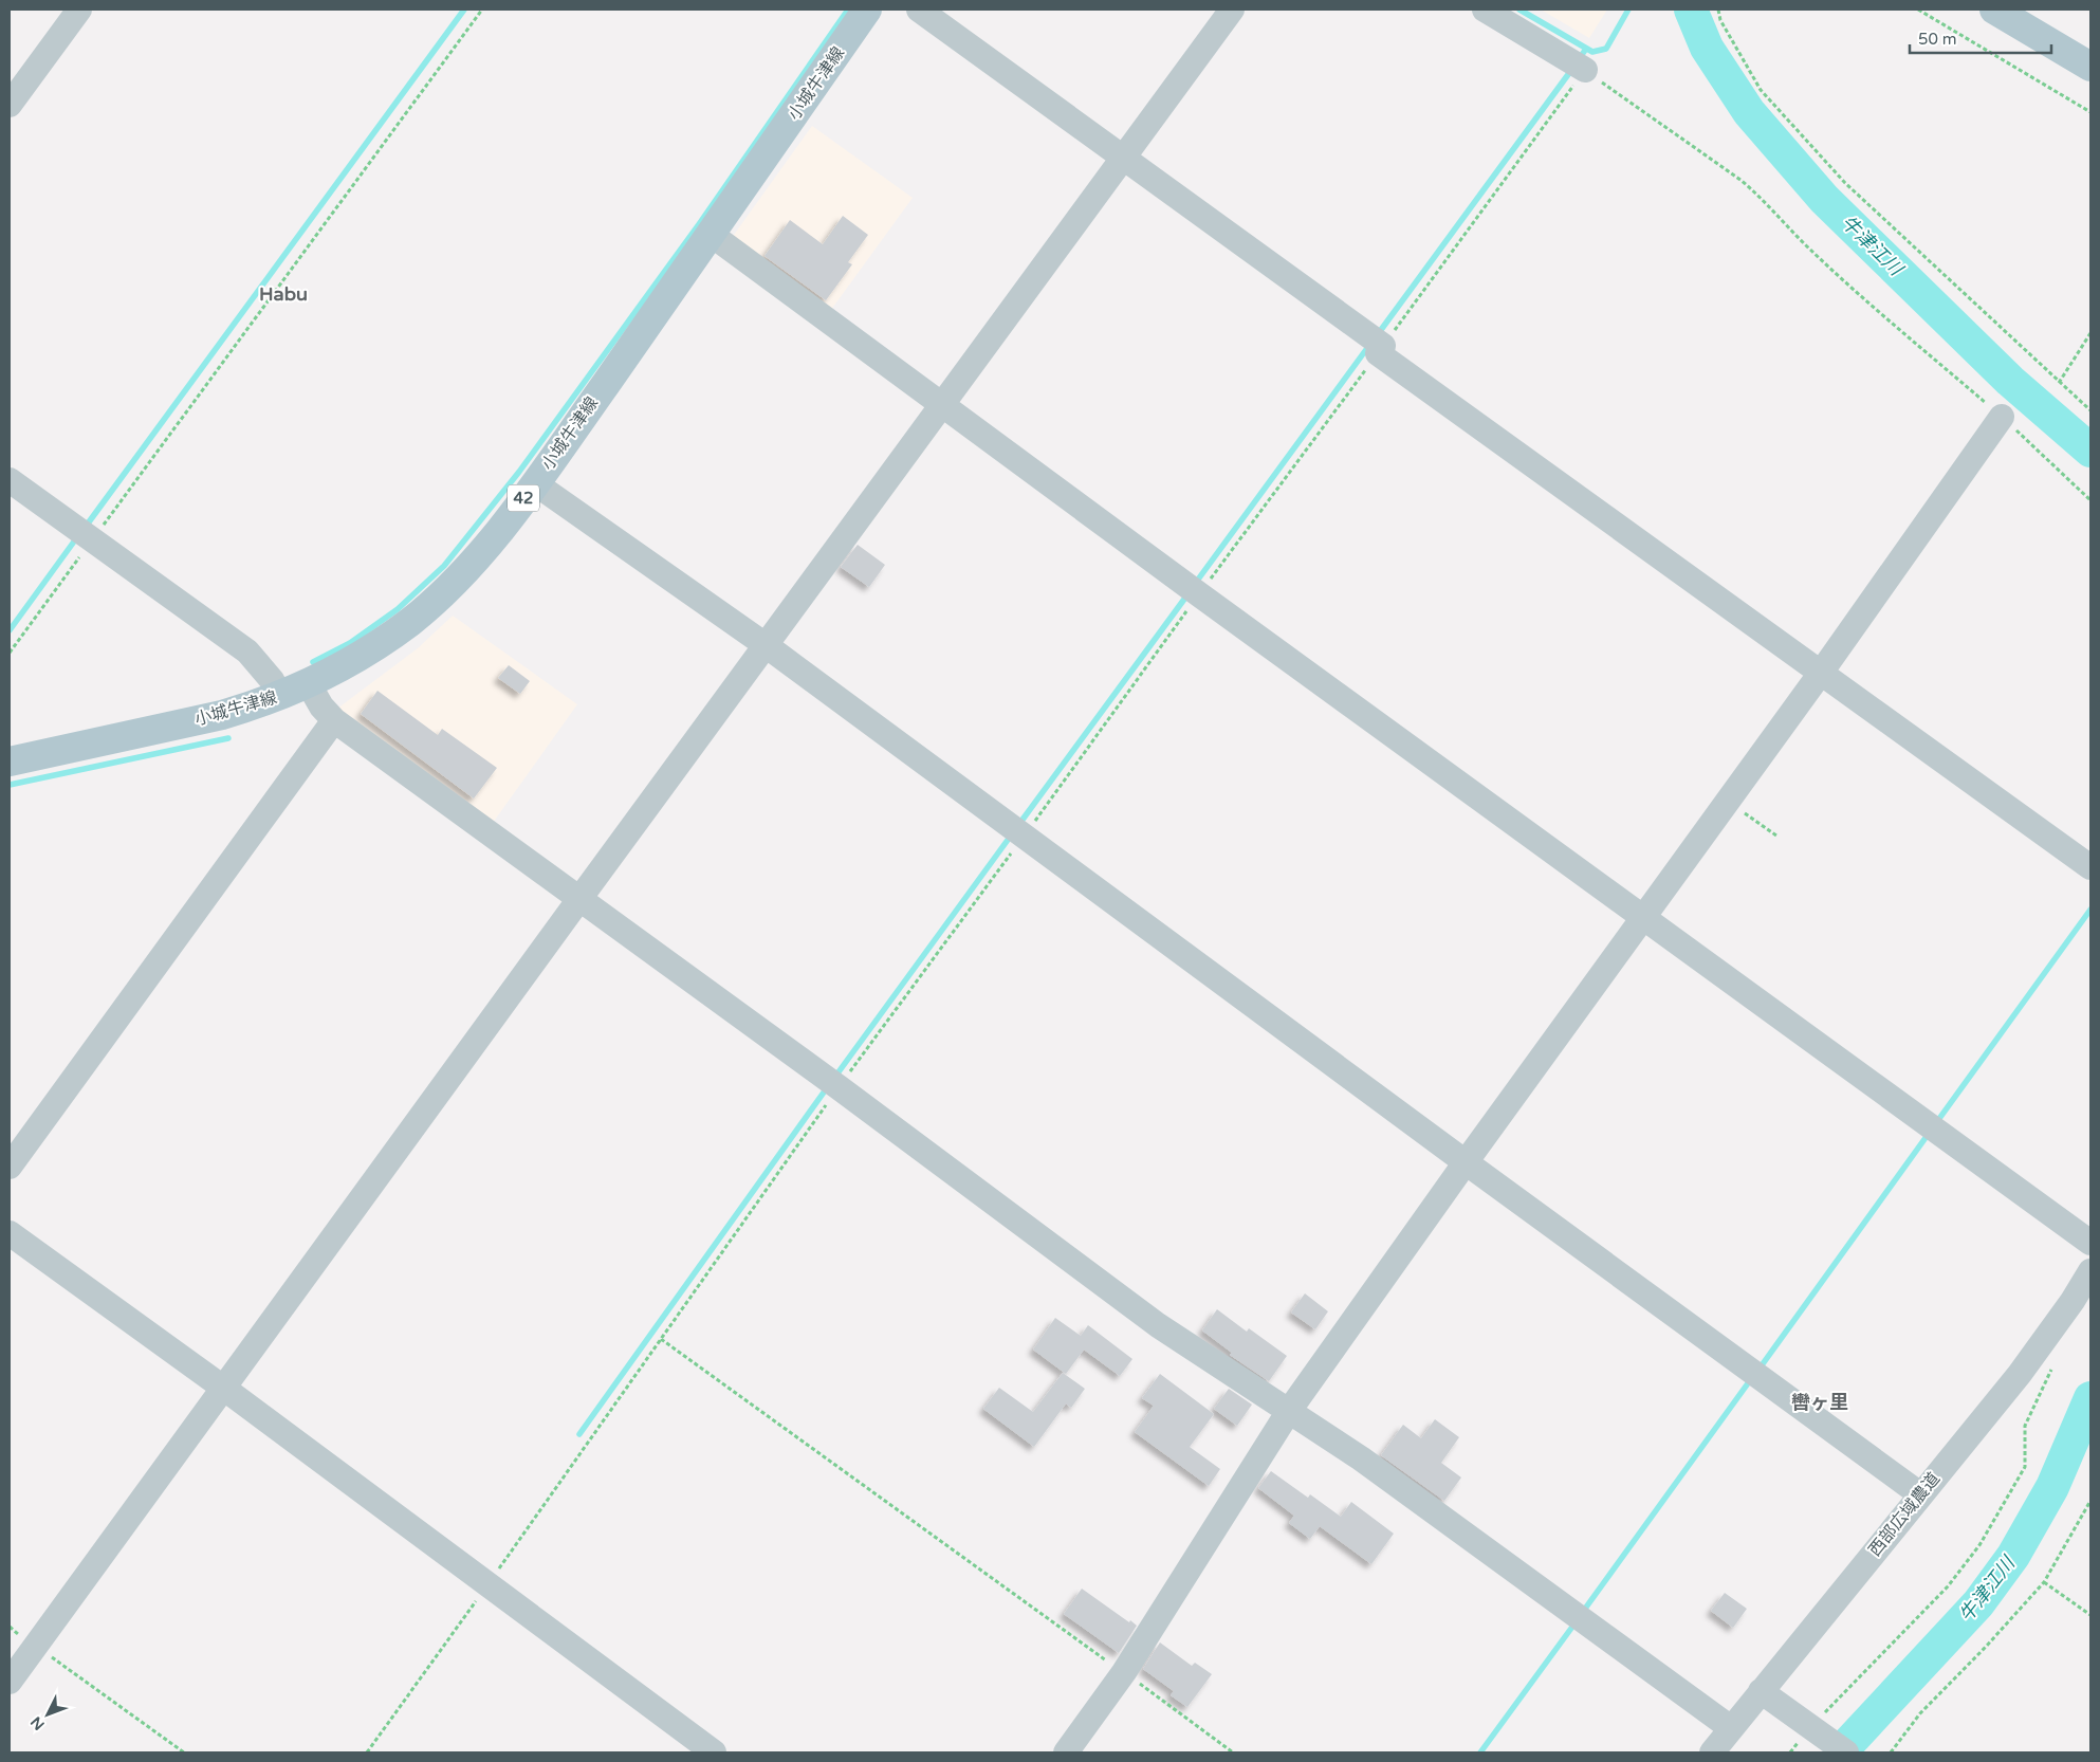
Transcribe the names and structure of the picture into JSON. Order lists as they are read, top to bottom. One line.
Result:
{"streets":{"main road":["小城牛津線","42"],"street":["西部広域農道"]},"districts":["Habu","轡ヶ里"],"water":["牛津江川"],"scale_bar":"50 m","north":"bottom left"}
